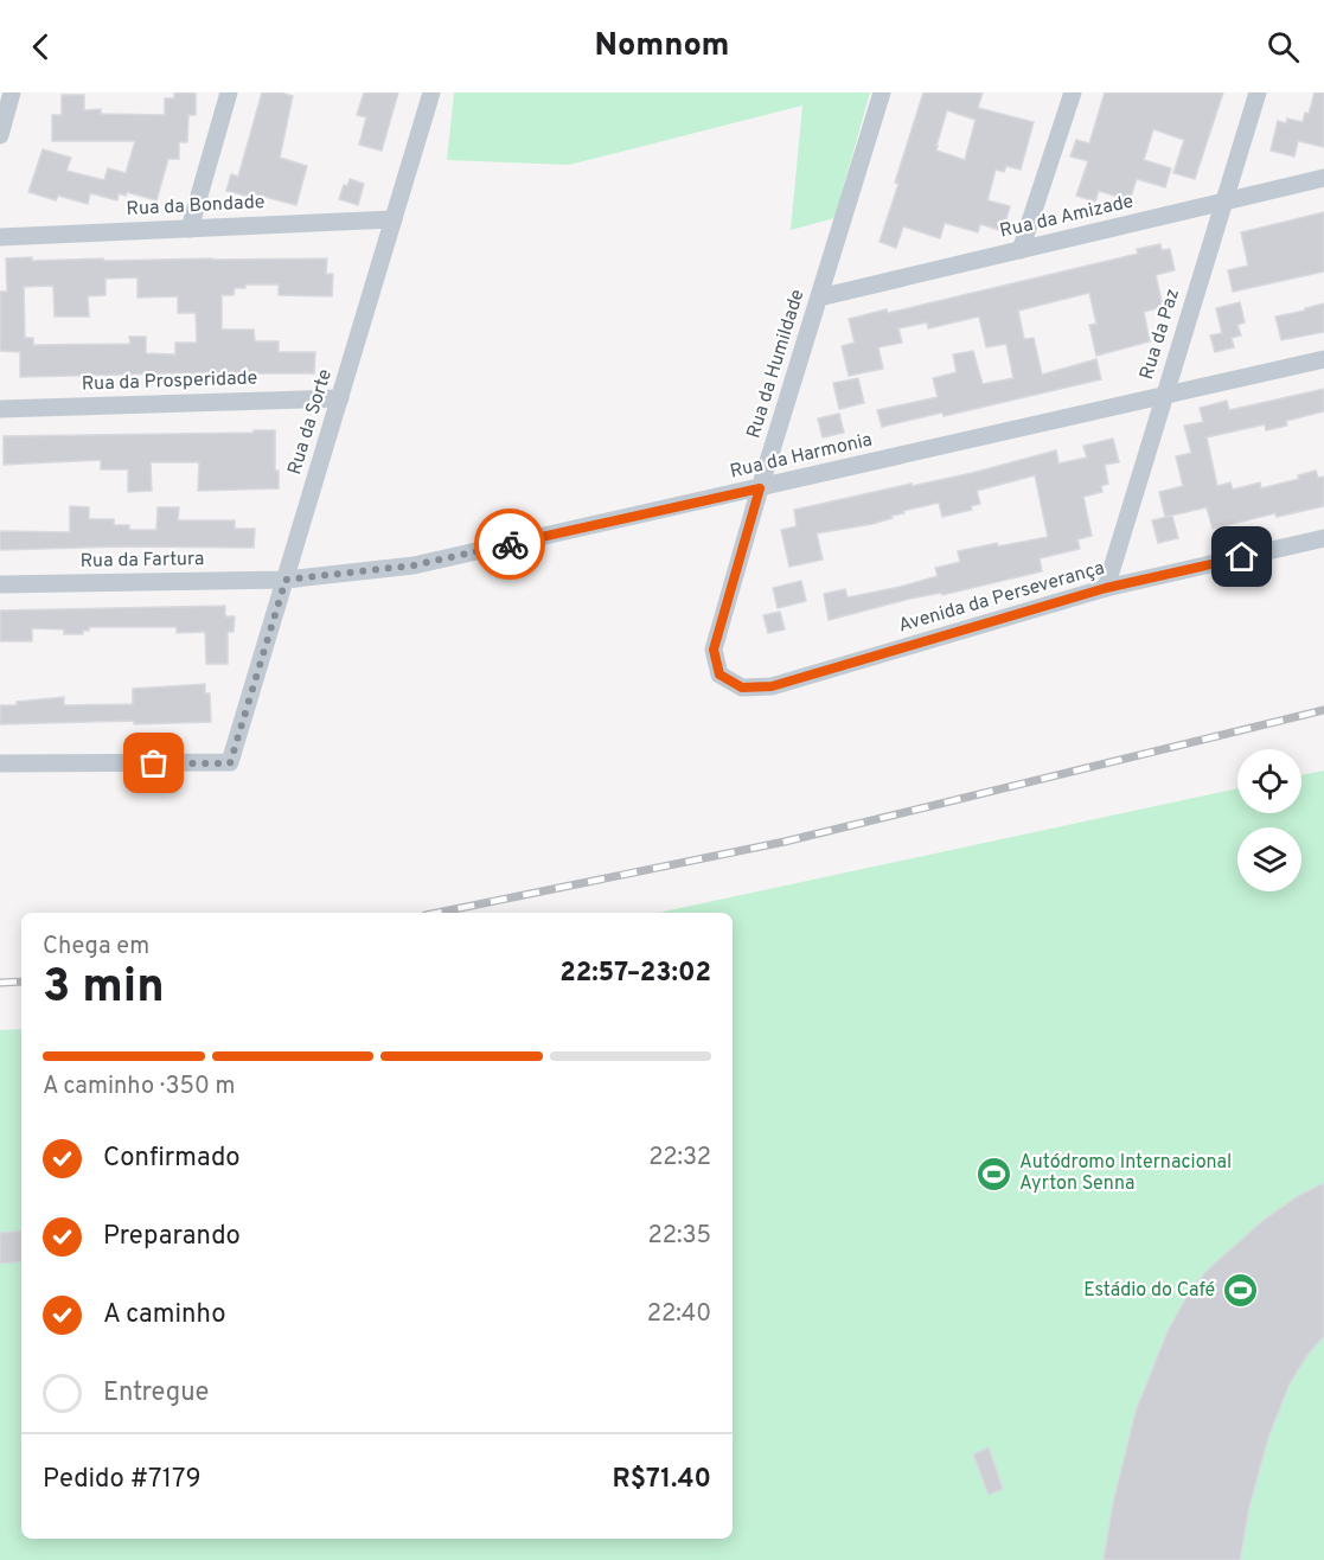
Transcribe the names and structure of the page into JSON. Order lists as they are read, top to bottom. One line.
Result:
{"streets":{"street":["Rua da Bondade","Rua da Amizade","Rua da Paz","Rua da Humildade","Rua da Prosperidade","Rua da Sorte","Rua da Harmonia","Rua da Fartura","Avenida da Perseverança"]},"crossings":[["Rua da Bondade","Rua da Sorte"],["Rua da Amizade","Rua da Paz"],["Rua da Amizade","Rua da Humildade"],["Rua da Paz","Rua da Harmonia"],["Rua da Paz","Avenida da Perseverança"],["Rua da Humildade","Rua da Harmonia"],["Rua da Humildade","Avenida da Perseverança"],["Rua da Prosperidade","Rua da Sorte"],["Rua da Sorte","Rua da Harmonia"],["Rua da Sorte","Rua da Fartura"],["Rua da Harmonia","Rua da Fartura"]],"places":{"sports":["Autódromo Internacional Ayrton Senna","Estádio do Café"]},"page":{"header":"Nomnom","heading":["3 min","Chega em","22:57–23:02"],"panel":["Pedido #7179","R$71.40"],"bar":"A caminho · 350 m","list":[["Confirmado","22:32"],["Preparando","22:35"],["A caminho","22:40"],"Entregue"]}}
